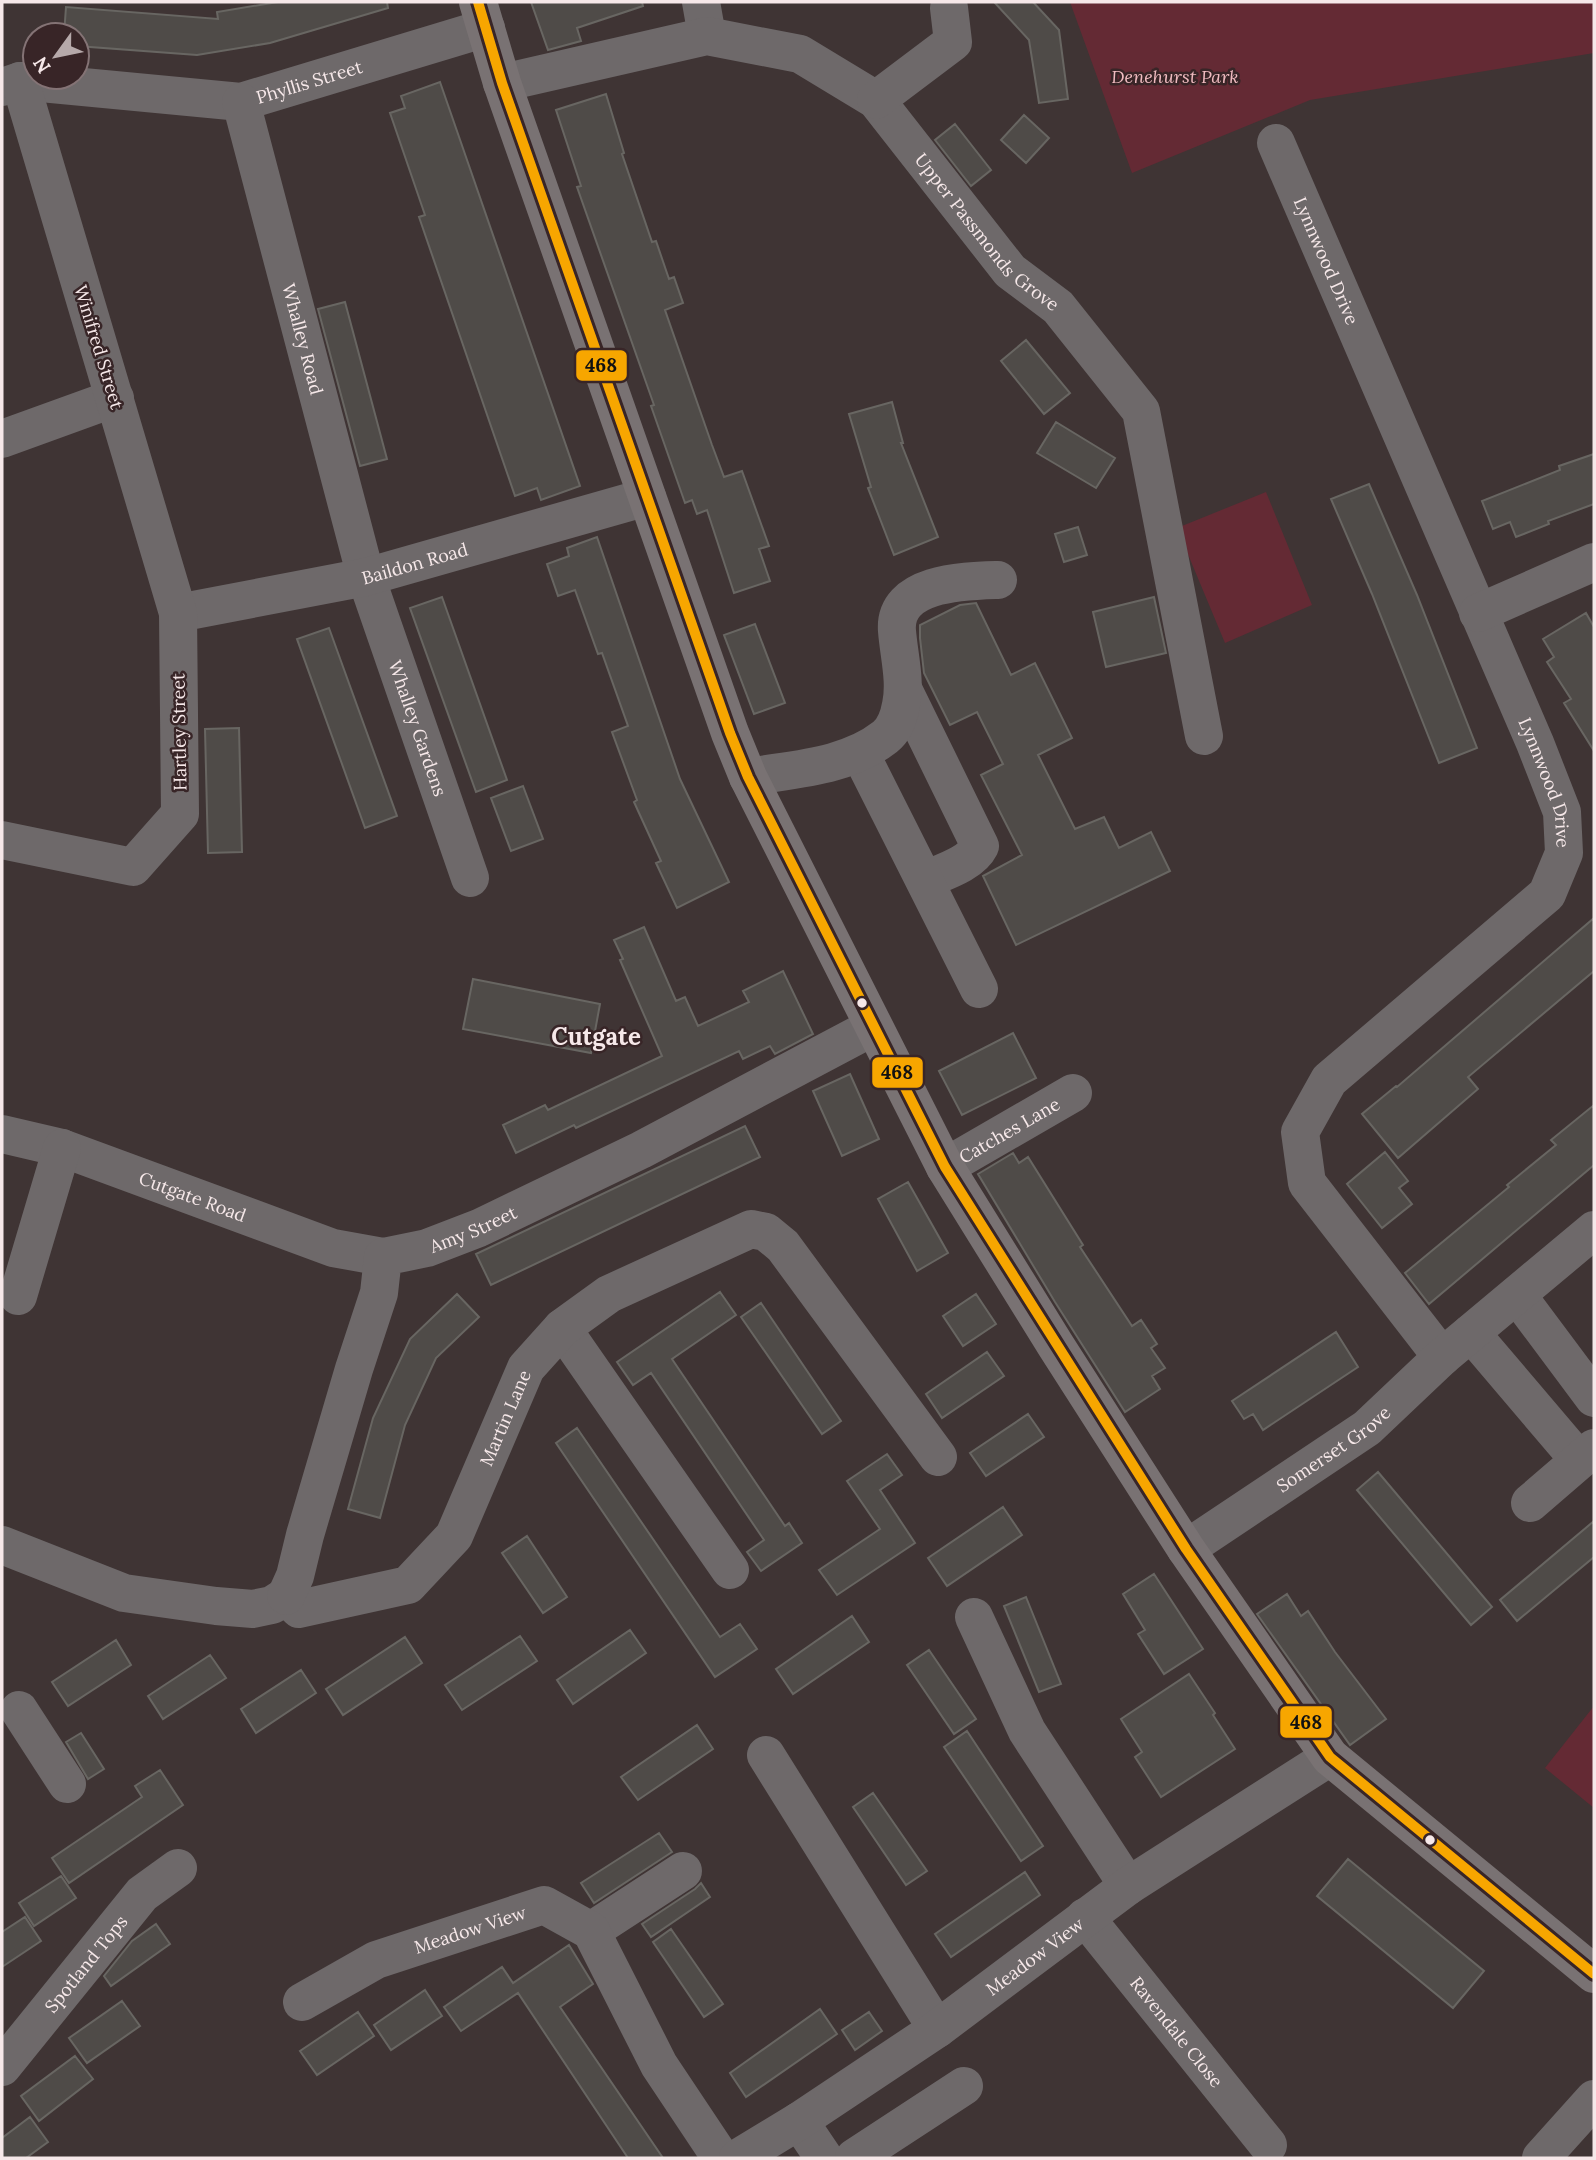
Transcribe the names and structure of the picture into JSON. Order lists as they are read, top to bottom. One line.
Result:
{"streets":{"street":["Phyllis Street","Upper Passmonds Grove","Lynnwood Drive","Whalley Road","Winifred Street","Baildon Road","Whalley Gardens","Hartley Street","Catches Lane","Cutgate Road","Amy Street","Martin Lane","Somerset Grove","Meadow View","Spotland Tops","Ravendale Close"]},"crossings":[["Phyllis Street","Whalley Road"],["Phyllis Street","Winifred Street"],["Lynnwood Drive","Somerset Grove"],["Whalley Road","Baildon Road"],["Whalley Road","Whalley Gardens"],["Winifred Street","Baildon Road"],["Winifred Street","Hartley Street"],["Baildon Road","Whalley Gardens"],["Baildon Road","Hartley Street"],["Cutgate Road","Amy Street"],["Meadow View","Ravendale Close"]],"districts":["Cutgate"],"parks":["Denehurst Park"],"lines":["transit line 468"],"north":"bottom left"}
